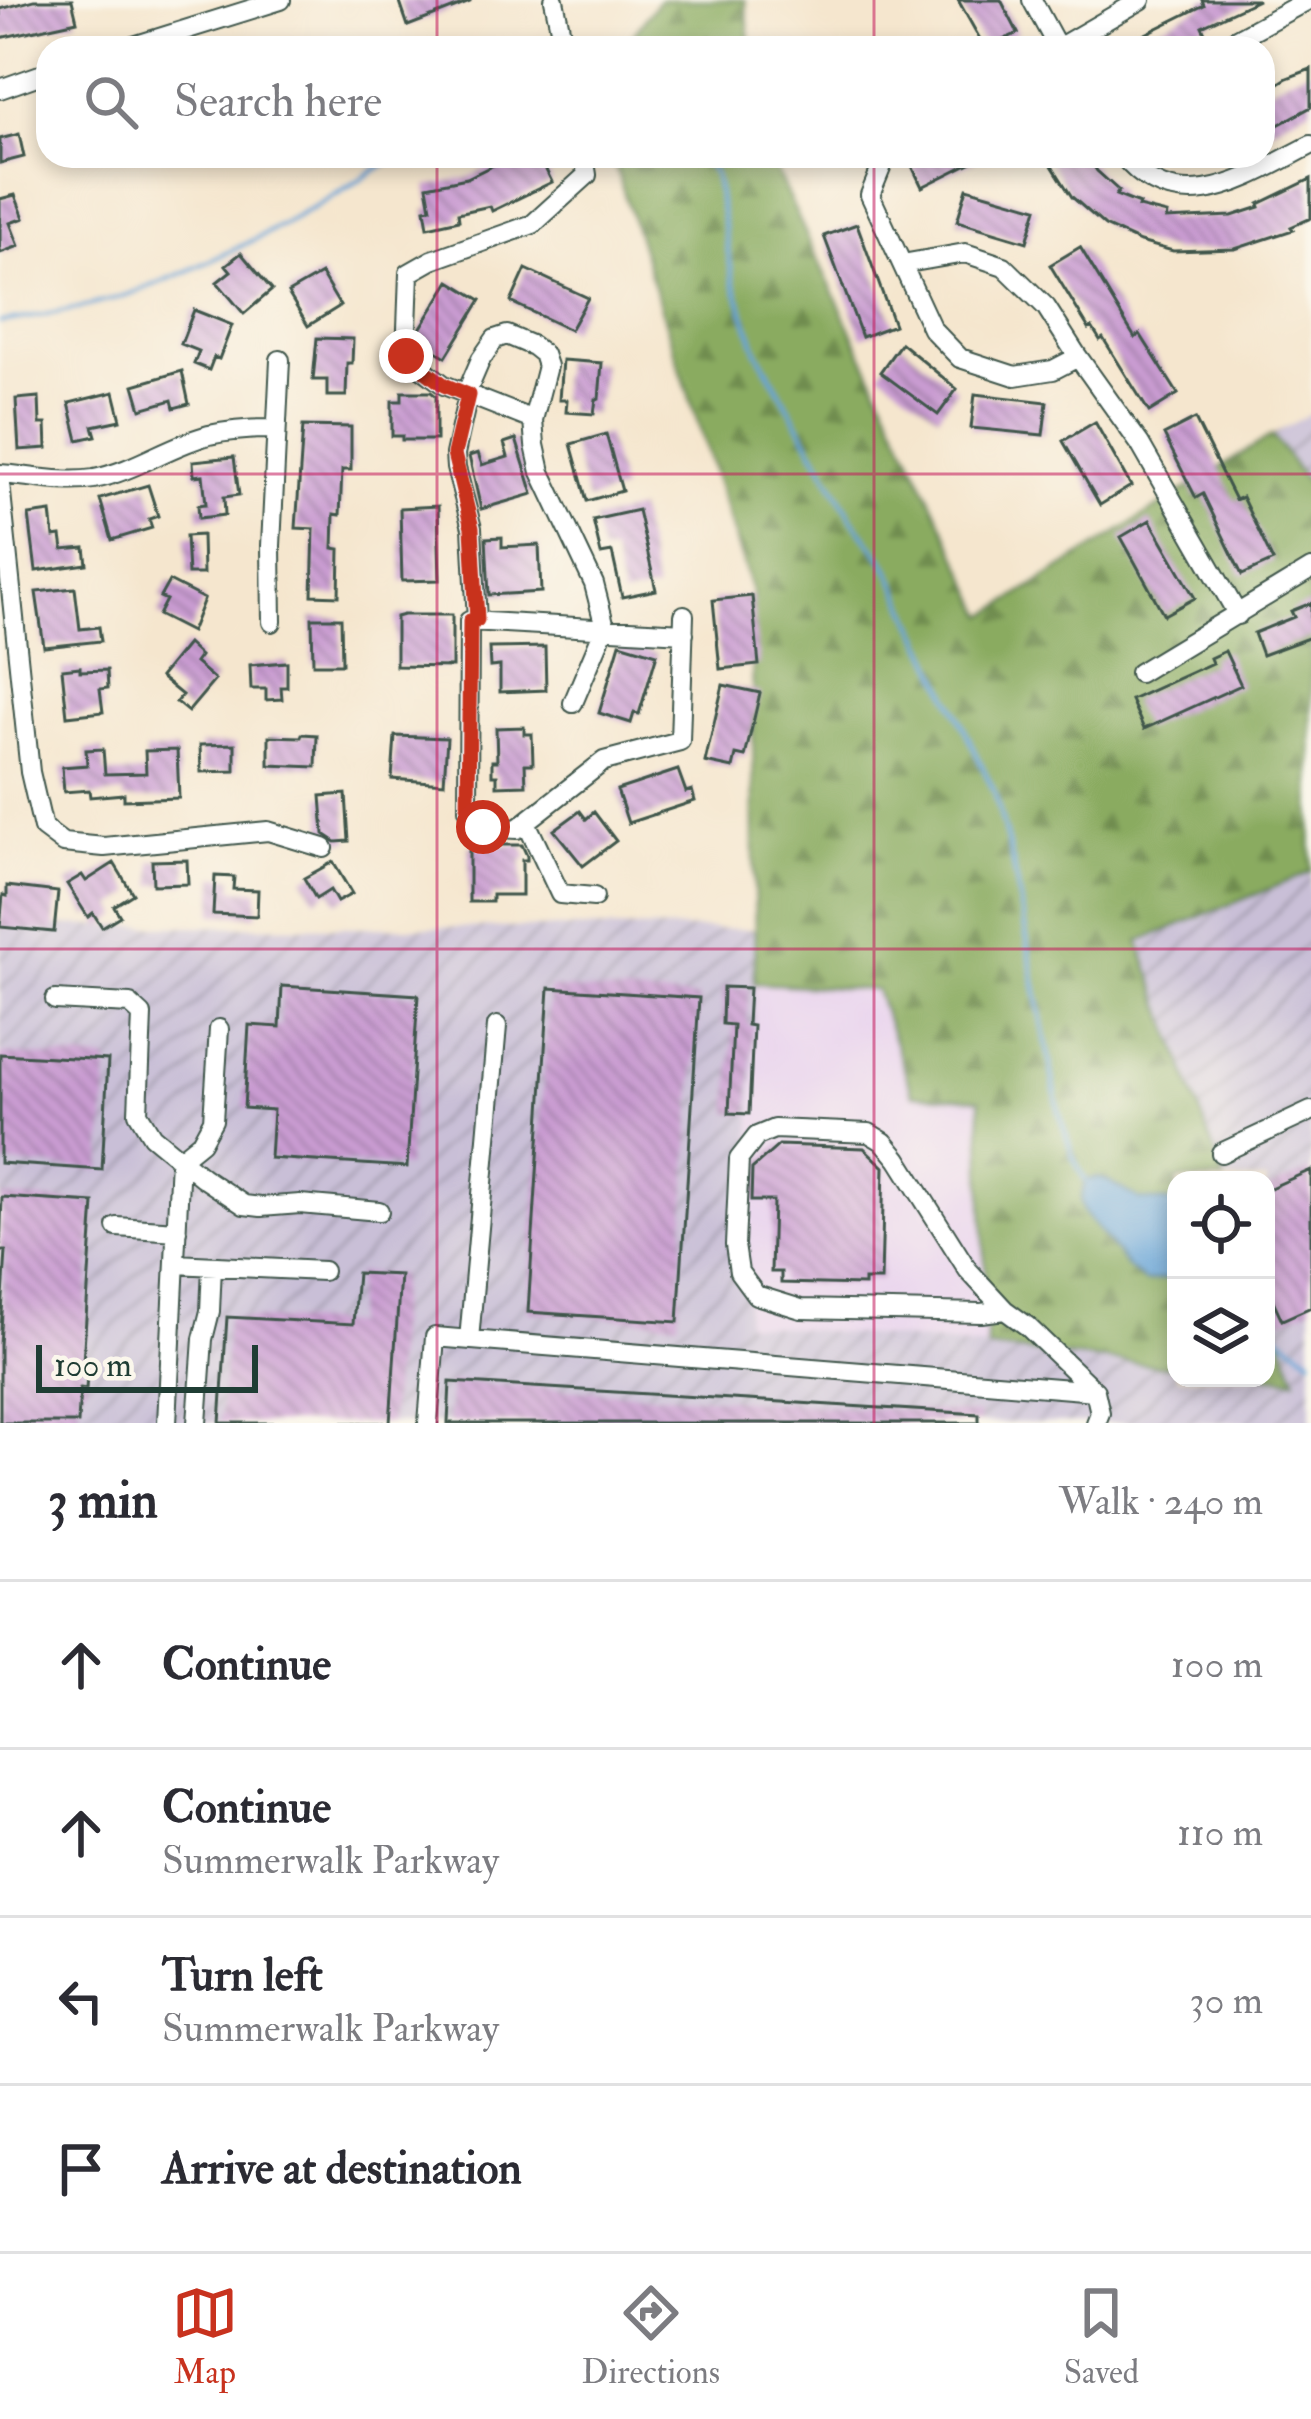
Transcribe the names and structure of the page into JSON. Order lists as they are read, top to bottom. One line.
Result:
{"scale_bar":"100 m","page":{"search":"Search here","scale":"100 m","heading":["3 min","Walk · 240 m"],"list":[["Continue","100 m"],["Continue","Summerwalk Parkway","110 m"],["Turn left","Summerwalk Parkway","30 m"],"Arrive at destination"],"nav":["Map","Directions","Saved"]}}
